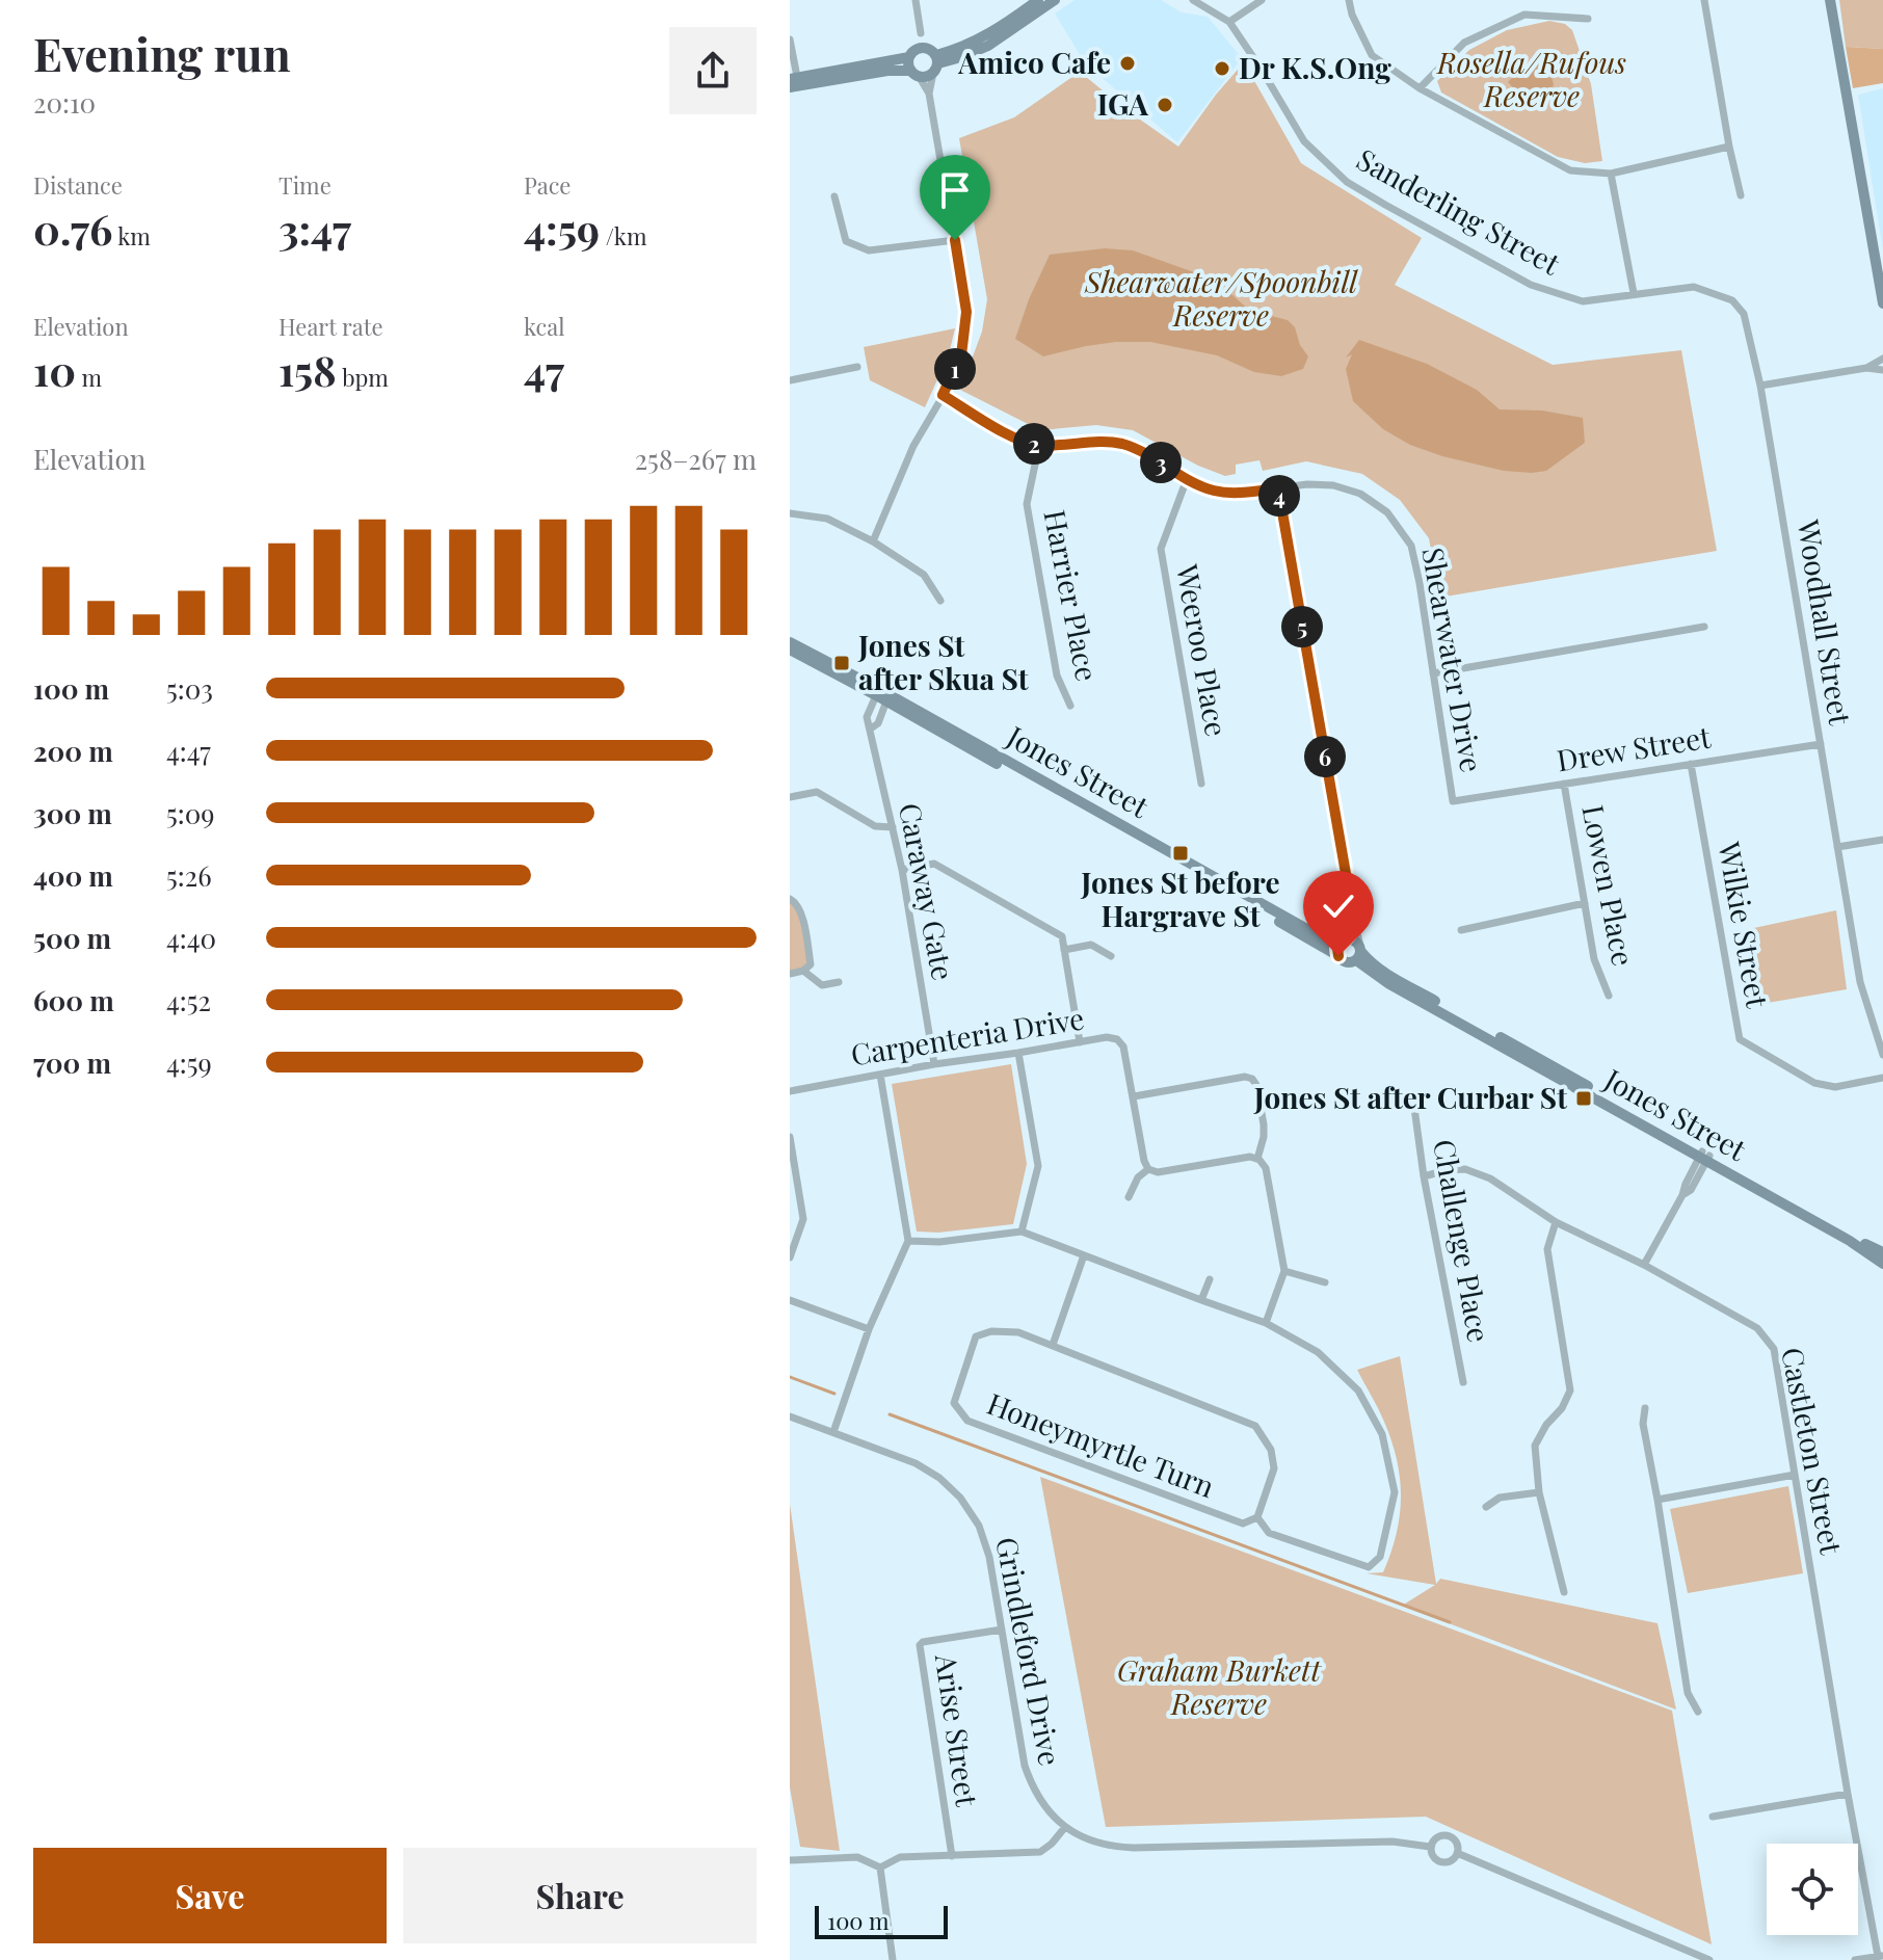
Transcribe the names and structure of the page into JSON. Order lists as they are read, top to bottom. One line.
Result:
{"streets":{"street":["Sanderling Street","Harrier Place","Woodhall Street","Weeroo Place","Shearwater Drive","Drew Street","Jones Street","Lowen Place","Caraway Gate","Wilkie Street","Carpenteria Drive","Challenge Place","Honeymyrtle Turn","Castleton Street","Grindleford Drive","Arise Street"]},"crossings":[["Sanderling Street","Woodhall Street"],["Harrier Place","Shearwater Drive"],["Woodhall Street","Drew Street"],["Weeroo Place","Shearwater Drive"],["Shearwater Drive","Drew Street"],["Drew Street","Lowen Place"],["Drew Street","Wilkie Street"],["Jones Street","Caraway Gate"],["Caraway Gate","Carpenteria Drive"],["Challenge Place","Castleton Street"],["Grindleford Drive","Arise Street"]],"parks":["Rosella/Rufous Reserve","Shearwater/Spoonbill Reserve","Graham Burkett Reserve"],"places":{"other":["Amico Cafe","Dr K.S.Ong","IGA"],"transit":["Jones St after Skua St","Jones St before Hargrave St","Jones St after Curbar St"]},"scale_bar":"100 m","page":{"heading":["Evening run","20:10"],"stats":[["Distance","0.76 km"],["Time","3:47"],["Pace","4:59 /km"],["Elevation","10 m"],["Heart rate","158 bpm"],["kcal","47"]],"pins":["1","2","3","4","5","6"],"chart":["Elevation","258–267 m"],"list":[{"name":"100 m","note":"5:03"},{"name":"200 m","note":"4:47"},{"name":"300 m","note":"5:09"},{"name":"400 m","note":"5:26"},{"name":"500 m","note":"4:40"},{"name":"600 m","note":"4:52"},{"name":"700 m","note":"4:59"}],"buttons":["Save","Share"],"scale":"100 m"}}
